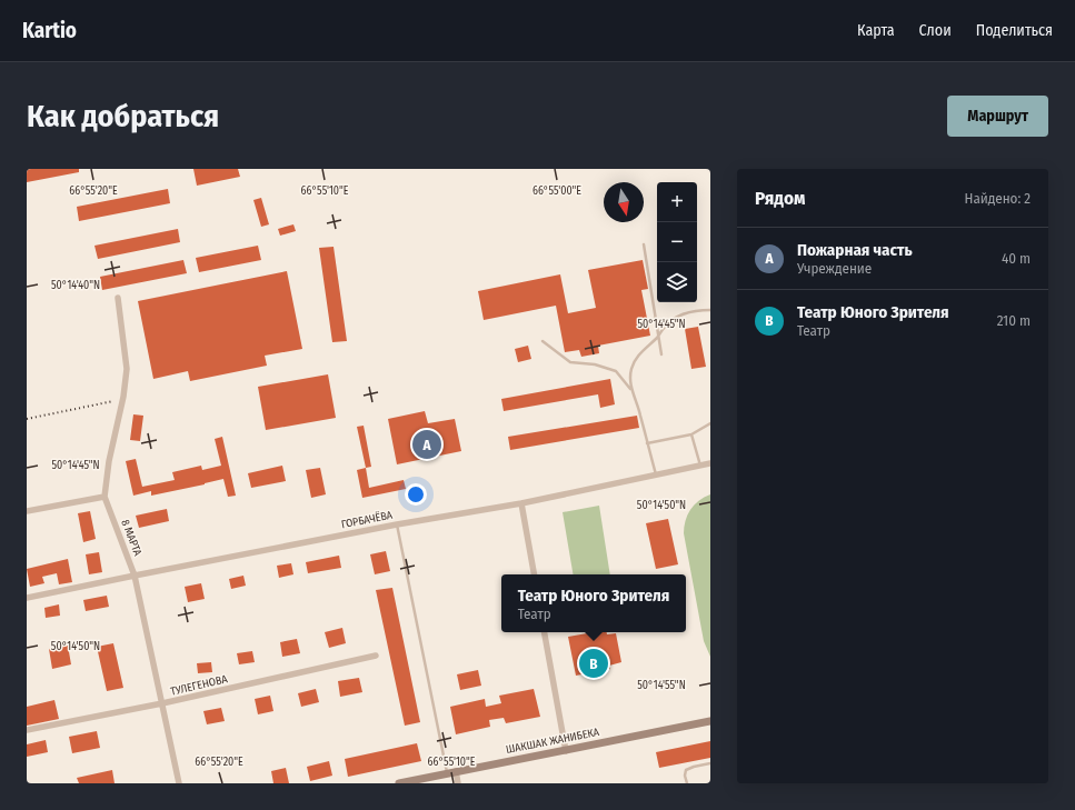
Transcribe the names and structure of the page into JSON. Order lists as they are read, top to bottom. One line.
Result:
{"streets":{"main road":["ШАКШАК ЖАНИБЕКА"],"street":["ГОРБАЧЁВА","8 МАРТА","ТУЛЕГЕНОВА"]},"crossings":[["ГОРБАЧЁВА","8 МАРТА"],["8 МАРТА","ТУЛЕГЕНОВА"]],"north":"bottom","page":{"header":"Kartio","nav":["Карта","Слои","Поделиться"],"buttons":"Маршрут","title":"Как добраться","heading":["Рядом","Найдено: 2"],"map_buttons":["+","−"],"list":[{"mark":"A","name":"Пожарная часть","note":"Учреждение","value":"40 m"},{"mark":"B","name":"Театр Юного Зрителя","note":"Театр","value":"210 m"}],"pins":["A","B"],"popup":["Театр Юного Зрителя","Театр"]},"coordinates":["66°55'20\"E","66°55'10\"E","66°55'00\"E","50°14'40\"N","50°14'45\"N","50°14'50\"N","50°14'55\"N"]}
